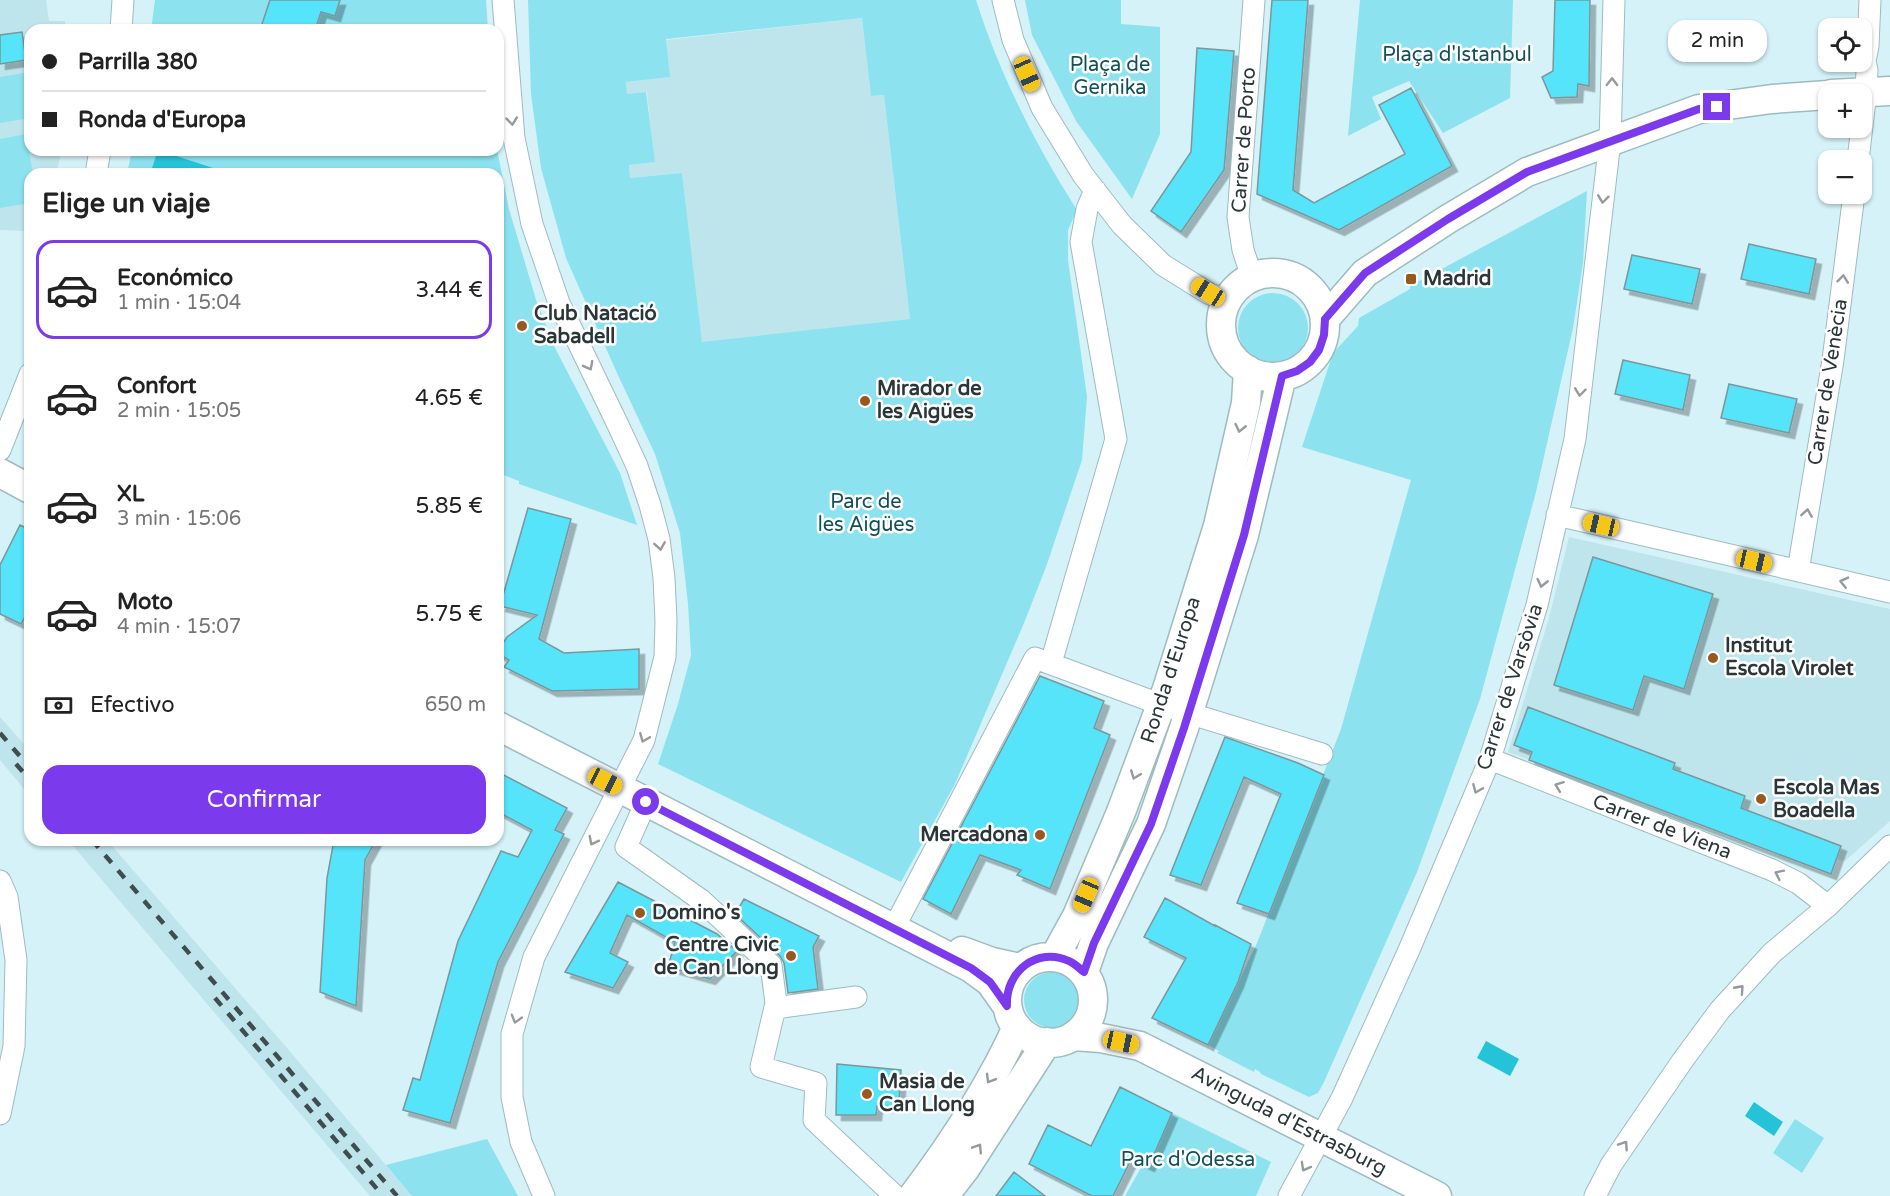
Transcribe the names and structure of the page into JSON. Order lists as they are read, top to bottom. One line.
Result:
{"streets":{"street":["Carrer de Porto","Carrer de Venècia","Ronda d'Europa","Carrer de Varsòvia","Carrer de Viena","Avinguda d'Estrasburg"]},"crossings":[["Carrer de Porto","Ronda d'Europa"],["Ronda d'Europa","Avinguda d'Estrasburg"],["Carrer de Varsòvia","Carrer de Viena"],["Carrer de Varsòvia","Avinguda d'Estrasburg"]],"one_way":["Carrer de Venècia","Carrer de Viena"],"parks":["Plaça d'Istanbul","Plaça de Gernika","Parc de les Aigües","Parc d'Odessa"],"places":{"transit":["Madrid"],"other":["Club Natació Sabadell","Mirador de les Aigües","Institut Escola Virolet","Escola Mas Boadella","Mercadona","Domino's","Centre Civic de Can Llong","Masia de Can Llong"]},"page":{"map_buttons":["+","−"],"bubble":"2 min","banner":["Parrilla 380","Ronda d'Europa"],"heading":"Elige un viaje","list":[{"name":"Económico","note":"1 min · 15:04","value":"3.44 €"},{"name":"Confort","note":"2 min · 15:05","value":"4.65 €"},{"name":"XL","note":"3 min · 15:06","value":"5.85 €"},{"name":"Moto","note":"4 min · 15:07","value":"5.75 €"}],"pay":["Efectivo","650 m"],"buttons":"Confirmar"}}
